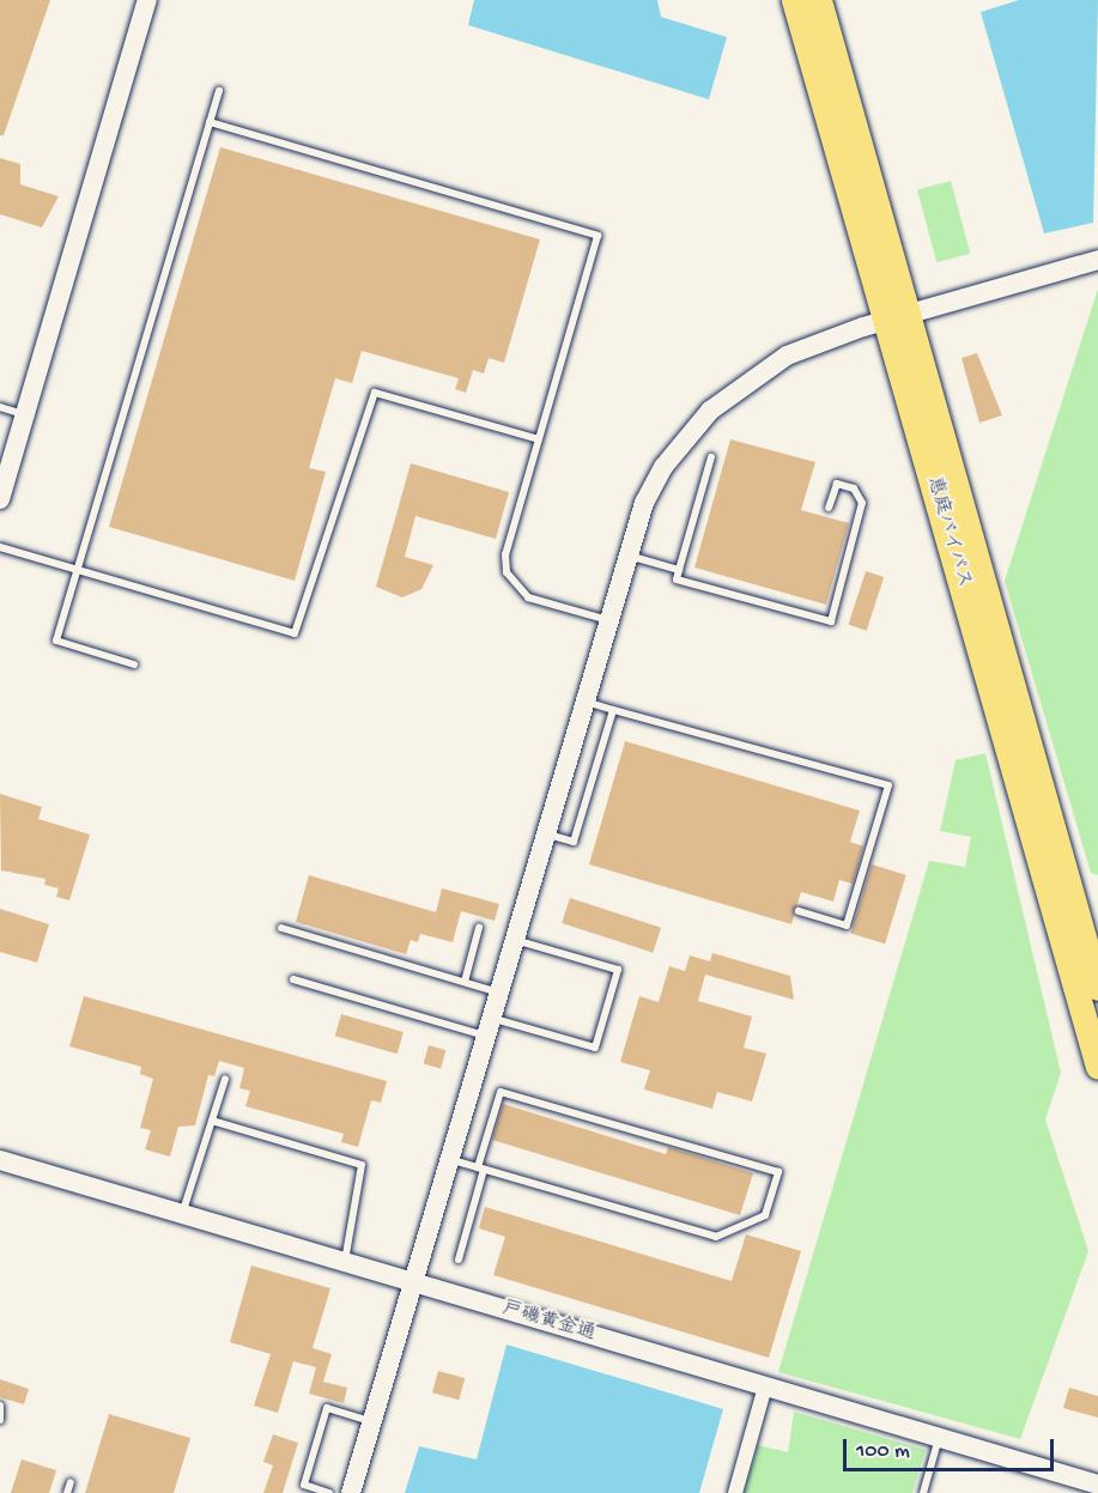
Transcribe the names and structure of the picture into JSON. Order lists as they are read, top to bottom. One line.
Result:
{"streets":{"highway":["恵庭バイパス"],"street":["戸磯黄金通"]},"scale_bar":"100 m"}
